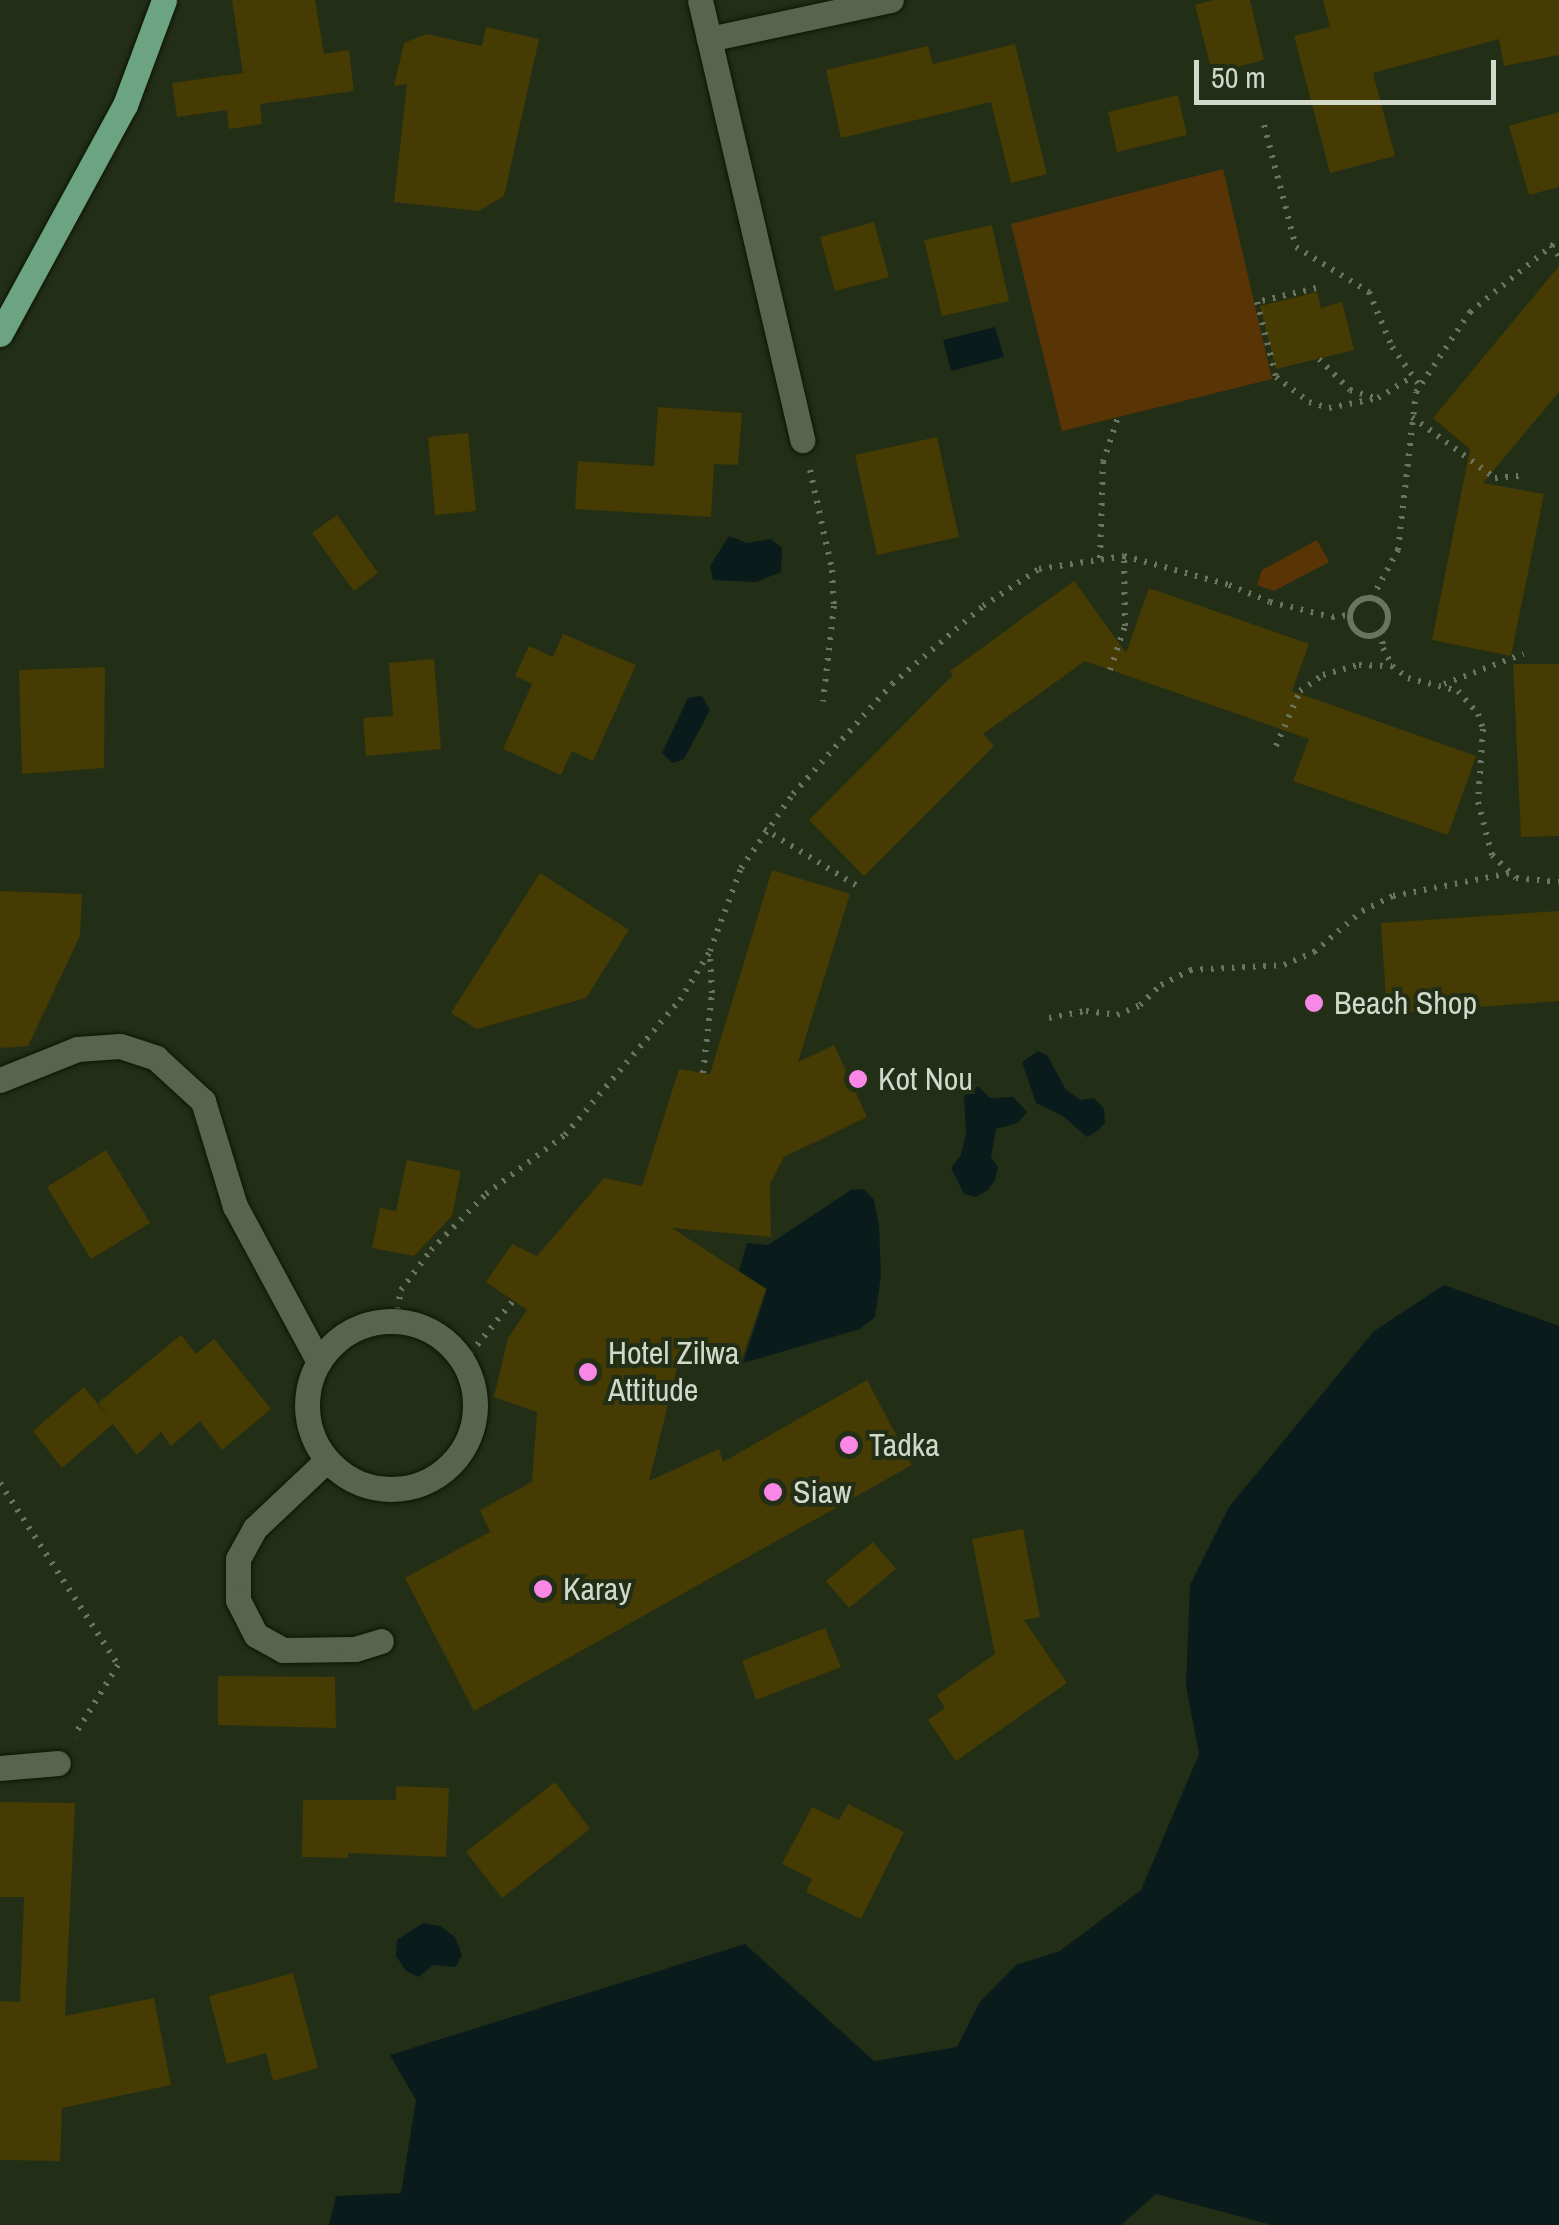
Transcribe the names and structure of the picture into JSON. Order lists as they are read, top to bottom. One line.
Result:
{"places":["Beach Shop","Kot Nou","Hotel Zilwa Attitude","Tadka","Siaw","Karay"],"scale_bar":"50 m"}
